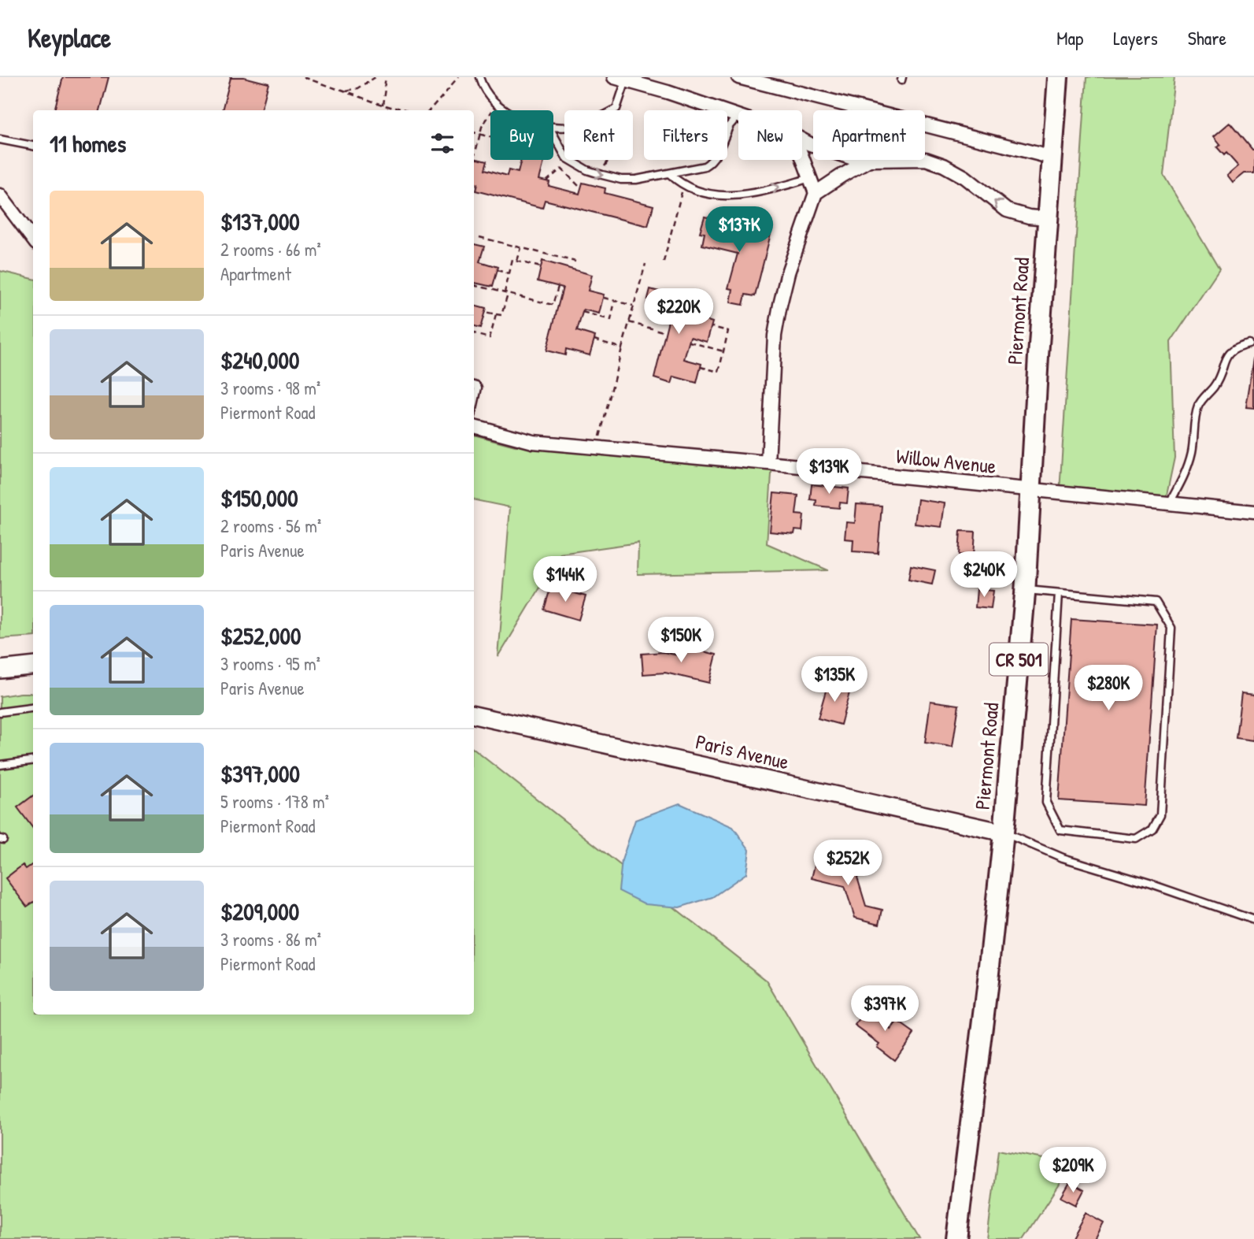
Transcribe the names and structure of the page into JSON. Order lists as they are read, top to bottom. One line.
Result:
{"streets":{"main road":["Piermont Road","CR 501"],"street":["Willow Avenue","Paris Avenue"]},"crossings":[["Piermont Road","Willow Avenue"],["Piermont Road","Paris Avenue"]],"page":{"header":"Keyplace","nav":["Map","Layers","Share"],"chip":["Buy","Rent","Filters","New","Apartment"],"heading":"11 homes","list":[{"name":"$137,000","note":"2 rooms · 66 m² · Apartment"},{"name":"$240,000","note":"3 rooms · 98 m² · Piermont Road"},{"name":"$150,000","note":"2 rooms · 56 m² · Paris Avenue"},{"name":"$252,000","note":"3 rooms · 95 m² · Paris Avenue"},{"name":"$397,000","note":"5 rooms · 178 m² · Piermont Road"},{"name":"$209,000","note":"3 rooms · 86 m² · Piermont Road"}],"price":["$137K","$220K","$139K","$240K","$144K","$150K","$135K","$280K","$252K","$397K","$209K"]}}
